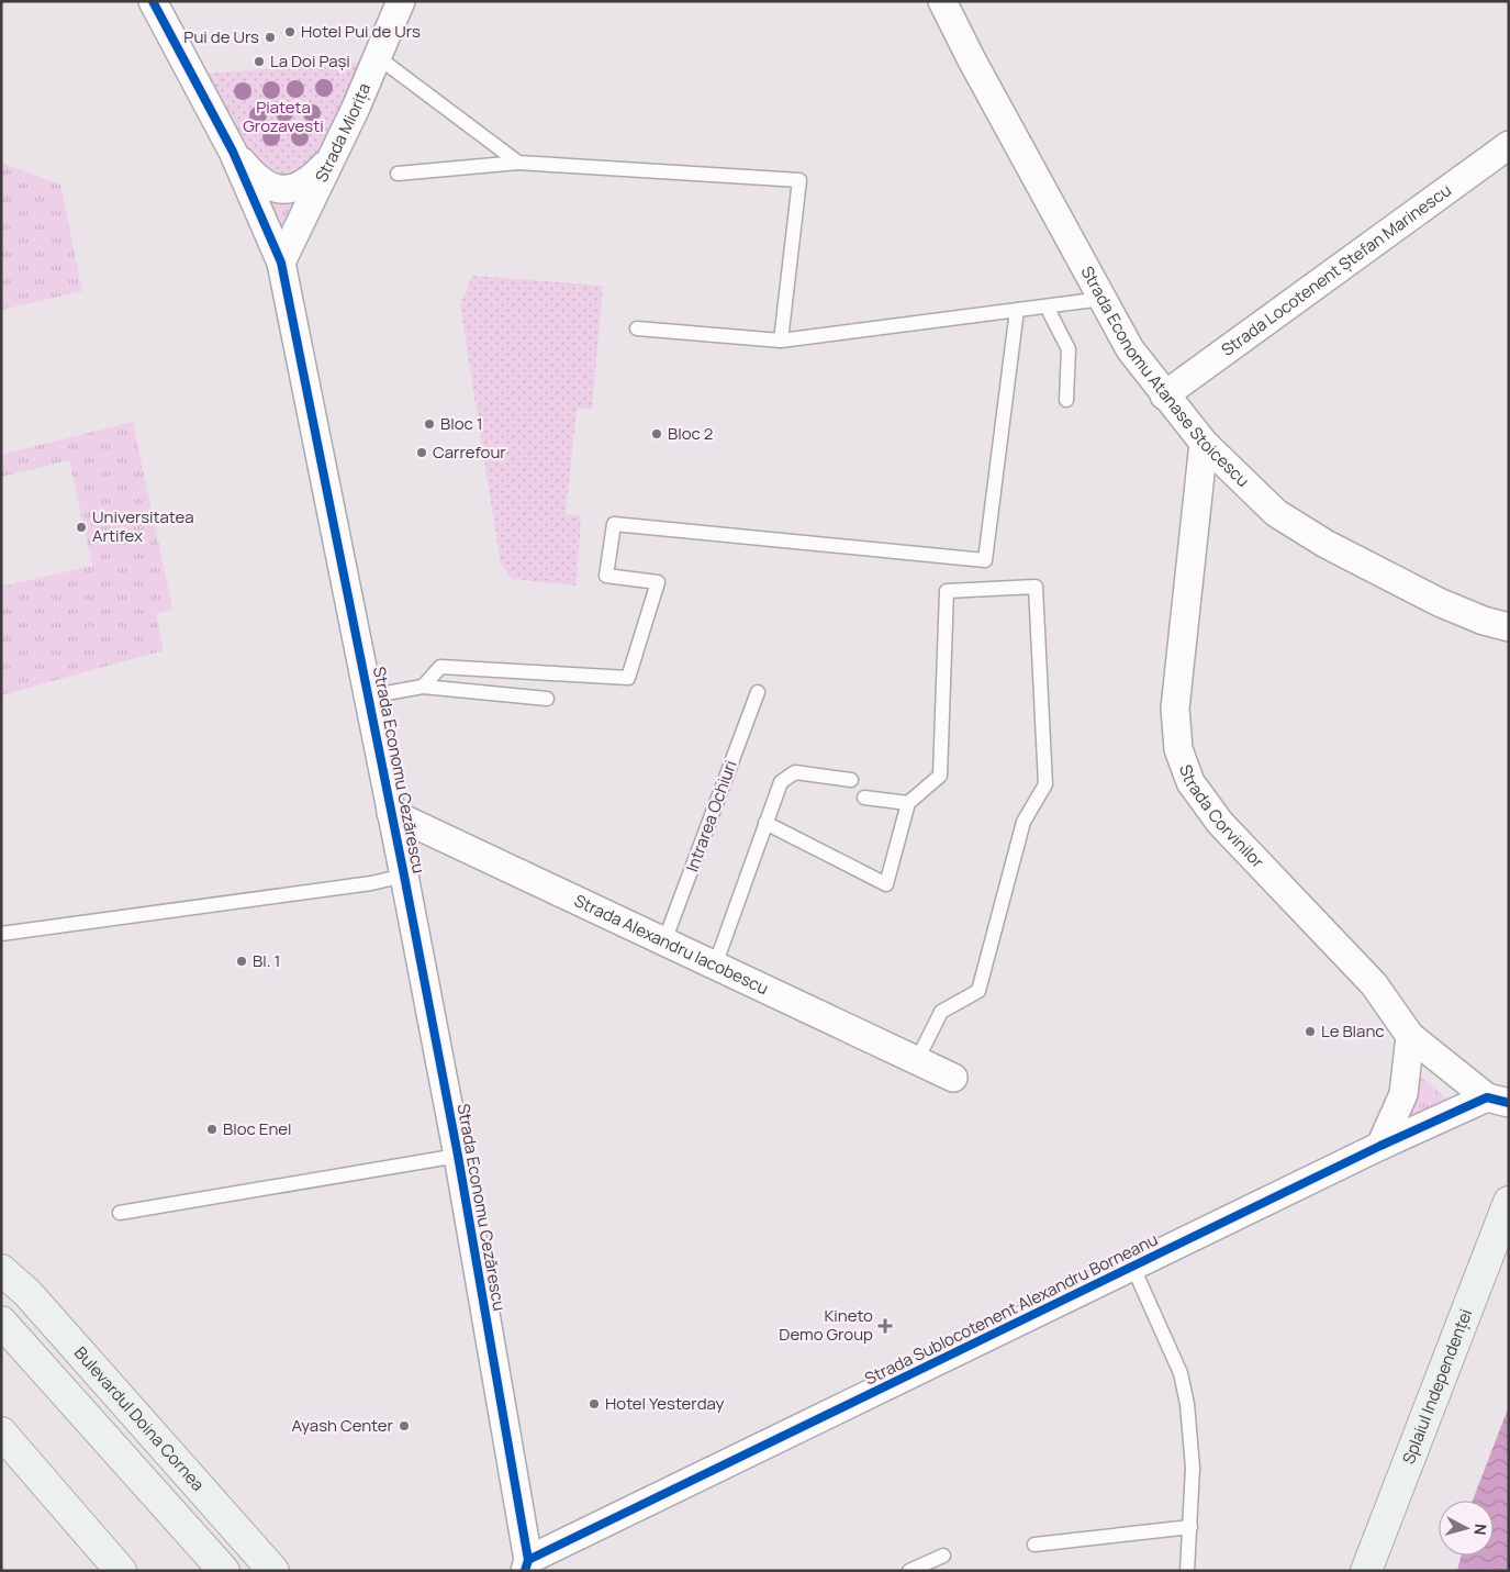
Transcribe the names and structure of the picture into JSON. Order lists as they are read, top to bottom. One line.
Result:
{"streets":{"main road":["Splaiul Independenței","Bulevardul Doina Cornea"],"street":["Strada Miorița","Strada Locotenent Ștefan Marinescu","Strada Economu Atanase Stoicescu","Strada Economu Cezărescu","Strada Corvinilor","Strada Alexandru Iacobescu","Strada Sublocotenent Alexandru Borneanu"],"lane":["Intrarea Ochiuri"]},"crossings":[["Strada Miorița","Strada Economu Cezărescu"],["Strada Locotenent Ștefan Marinescu","Strada Economu Atanase Stoicescu"],["Strada Economu Atanase Stoicescu","Strada Corvinilor"],["Strada Economu Cezărescu","Strada Alexandru Iacobescu"],["Strada Economu Cezărescu","Strada Sublocotenent Alexandru Borneanu"],["Strada Corvinilor","Strada Sublocotenent Alexandru Borneanu"],["Intrarea Ochiuri","Strada Alexandru Iacobescu"]],"parks":["Piateta Grozavesti"],"places":{"other":["Hotel Pui de Urs","Pui de Urs","La Doi Pași","Bloc 1","Bloc 2","Carrefour","Universitatea Artifex","Bl. 1","Le Blanc","Bloc Enel","Hotel Yesterday","Ayash Center"],"health":["Kineto Demo Group"]},"north":"right"}
